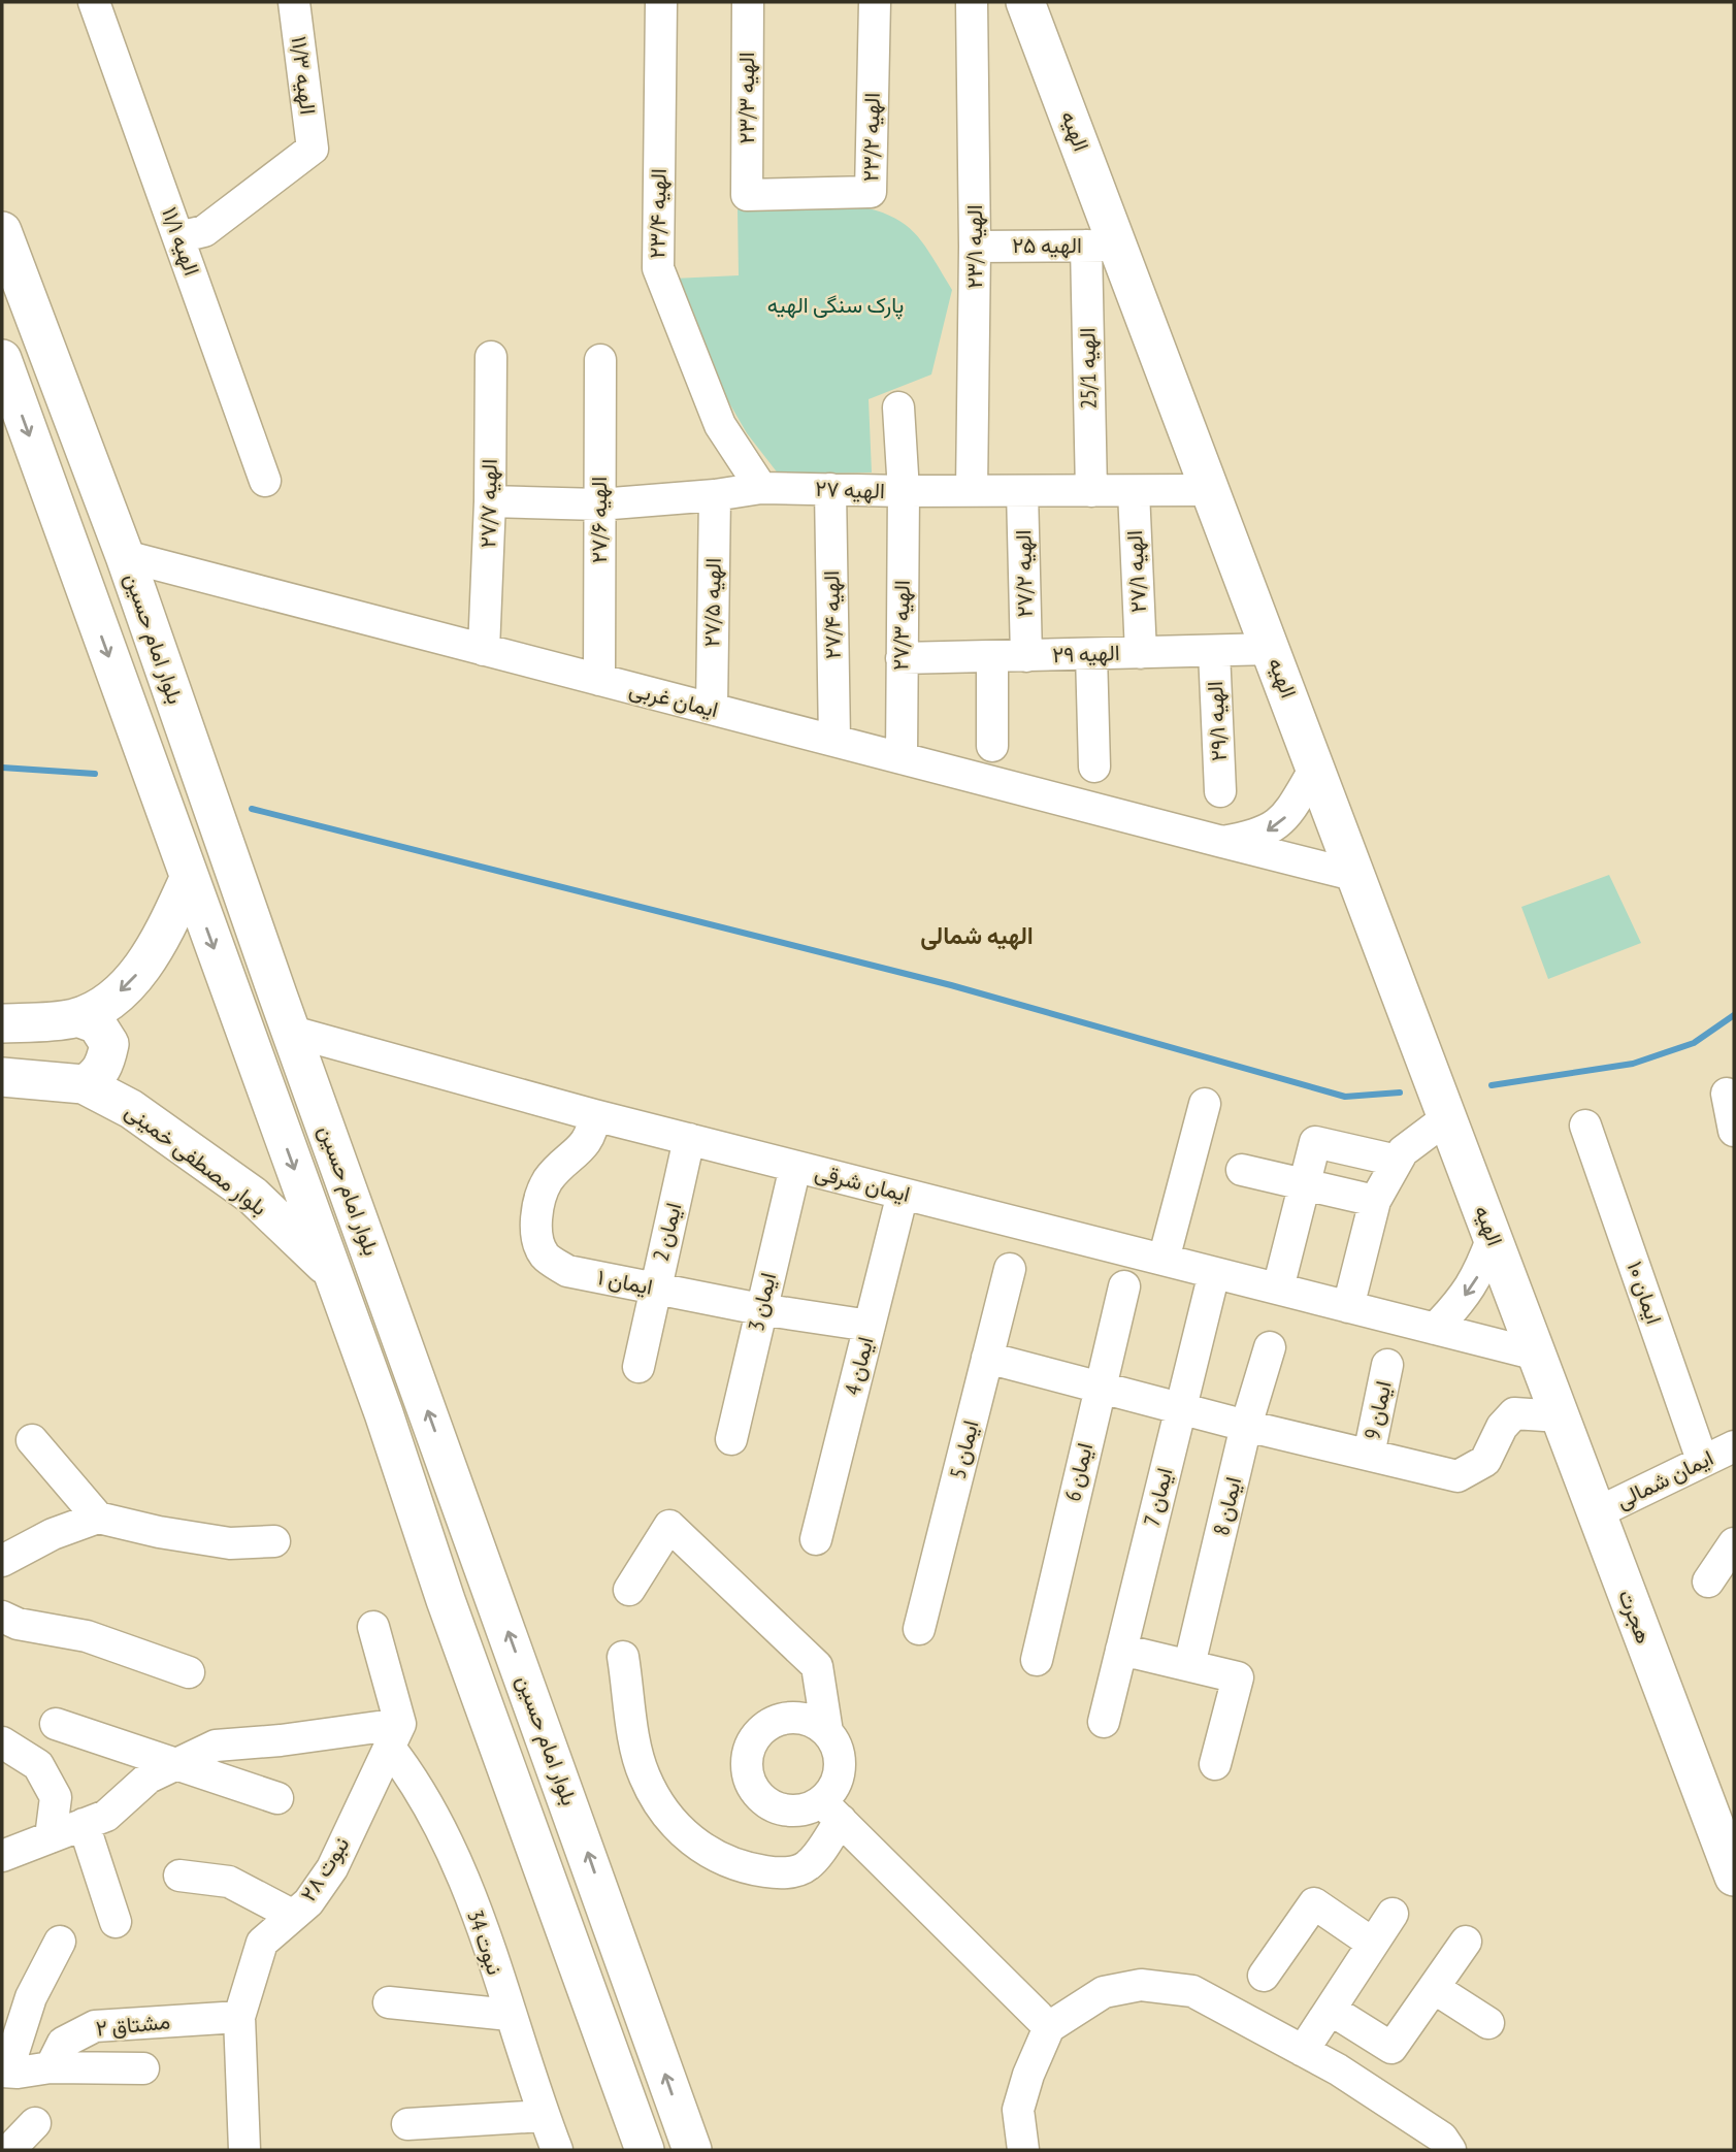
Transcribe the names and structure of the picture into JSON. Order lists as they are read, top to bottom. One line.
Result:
{"streets":{"main road":["الهیه","بلوار امام حسین","بلوار مصطفی خمینی","هجرت"],"street":["الهیه ۱۱/۳","الهیه ۲۳/۳","الهیه ۲۳/۲","الهیه ۲۳/۴","الهیه ۱۱/۱","الهیه ۲۵","الهیه ۲۳/۱","الهیه 25/1","الهیه ۲۷","الهیه ۲۷/۷","الهیه ۲۷/۶","الهیه ۲۷/۱","الهیه ۲۷/۲","الهیه ۲۷/۵","الهیه ۲۷/۴","الهیه ۲۷/۳","الهیه ۲۹","ایمان غربی","الهیه ۲۹/۱","ایمان شرقی","ایمان 2","ایمان ۱","ایمان ۱۰","ایمان 3","ایمان 4","ایمان 9","ایمان 5","ایمان 6","ایمان شمالی","ایمان 7","ایمان 8","نبوت ۲۸","نبوت 34","مشتاق ۲"]},"crossings":[["الهیه ۱۱/۳","الهیه ۱۱/۱"],["الهیه ۲۳/۳","الهیه ۲۳/۲"],["الهیه","الهیه ۲۵"],["الهیه","الهیه 25/1"],["الهیه","الهیه ۲۷"],["الهیه","الهیه ۲۹"],["الهیه","ایمان غربی"],["الهیه","ایمان شرقی"],["الهیه","هجرت"],["الهیه ۲۳/۴","الهیه ۲۷"],["الهیه ۲۵","الهیه ۲۳/۱"],["الهیه ۲۵","الهیه 25/1"],["الهیه ۲۳/۱","الهیه ۲۷"],["الهیه 25/1","الهیه ۲۷"],["الهیه ۲۷","الهیه ۲۷/۷"],["الهیه ۲۷","الهیه ۲۷/۶"],["الهیه ۲۷","الهیه ۲۷/۱"],["الهیه ۲۷","الهیه ۲۷/۲"],["الهیه ۲۷","الهیه ۲۷/۵"],["الهیه ۲۷","الهیه ۲۷/۴"],["الهیه ۲۷","الهیه ۲۷/۳"],["الهیه ۲۷/۷","ایمان غربی"],["الهیه ۲۷/۶","ایمان غربی"],["الهیه ۲۷/۱","الهیه ۲۹"],["الهیه ۲۷/۲","الهیه ۲۹"],["الهیه ۲۷/۵","ایمان غربی"],["الهیه ۲۷/۴","ایمان غربی"],["الهیه ۲۷/۳","الهیه ۲۹"],["الهیه ۲۷/۳","ایمان غربی"],["بلوار امام حسین","ایمان غربی"],["بلوار امام حسین","بلوار مصطفی خمینی"],["بلوار امام حسین","ایمان شرقی"],["الهیه ۲۹","الهیه ۲۹/۱"],["ایمان شرقی","ایمان 2"],["ایمان شرقی","ایمان ۱"],["ایمان شرقی","ایمان 3"],["ایمان شرقی","ایمان 4"],["ایمان شرقی","ایمان 7"],["ایمان شرقی","هجرت"],["ایمان 2","ایمان ۱"],["ایمان ۱","ایمان 3"],["ایمان ۱","ایمان 4"],["ایمان ۱۰","ایمان شمالی"],["ایمان شمالی","هجرت"],["نبوت ۲۸","نبوت 34"],["نبوت ۲۸","مشتاق ۲"]],"districts":["الهیه شمالی"],"parks":["پارک سنگی الهیه"]}
